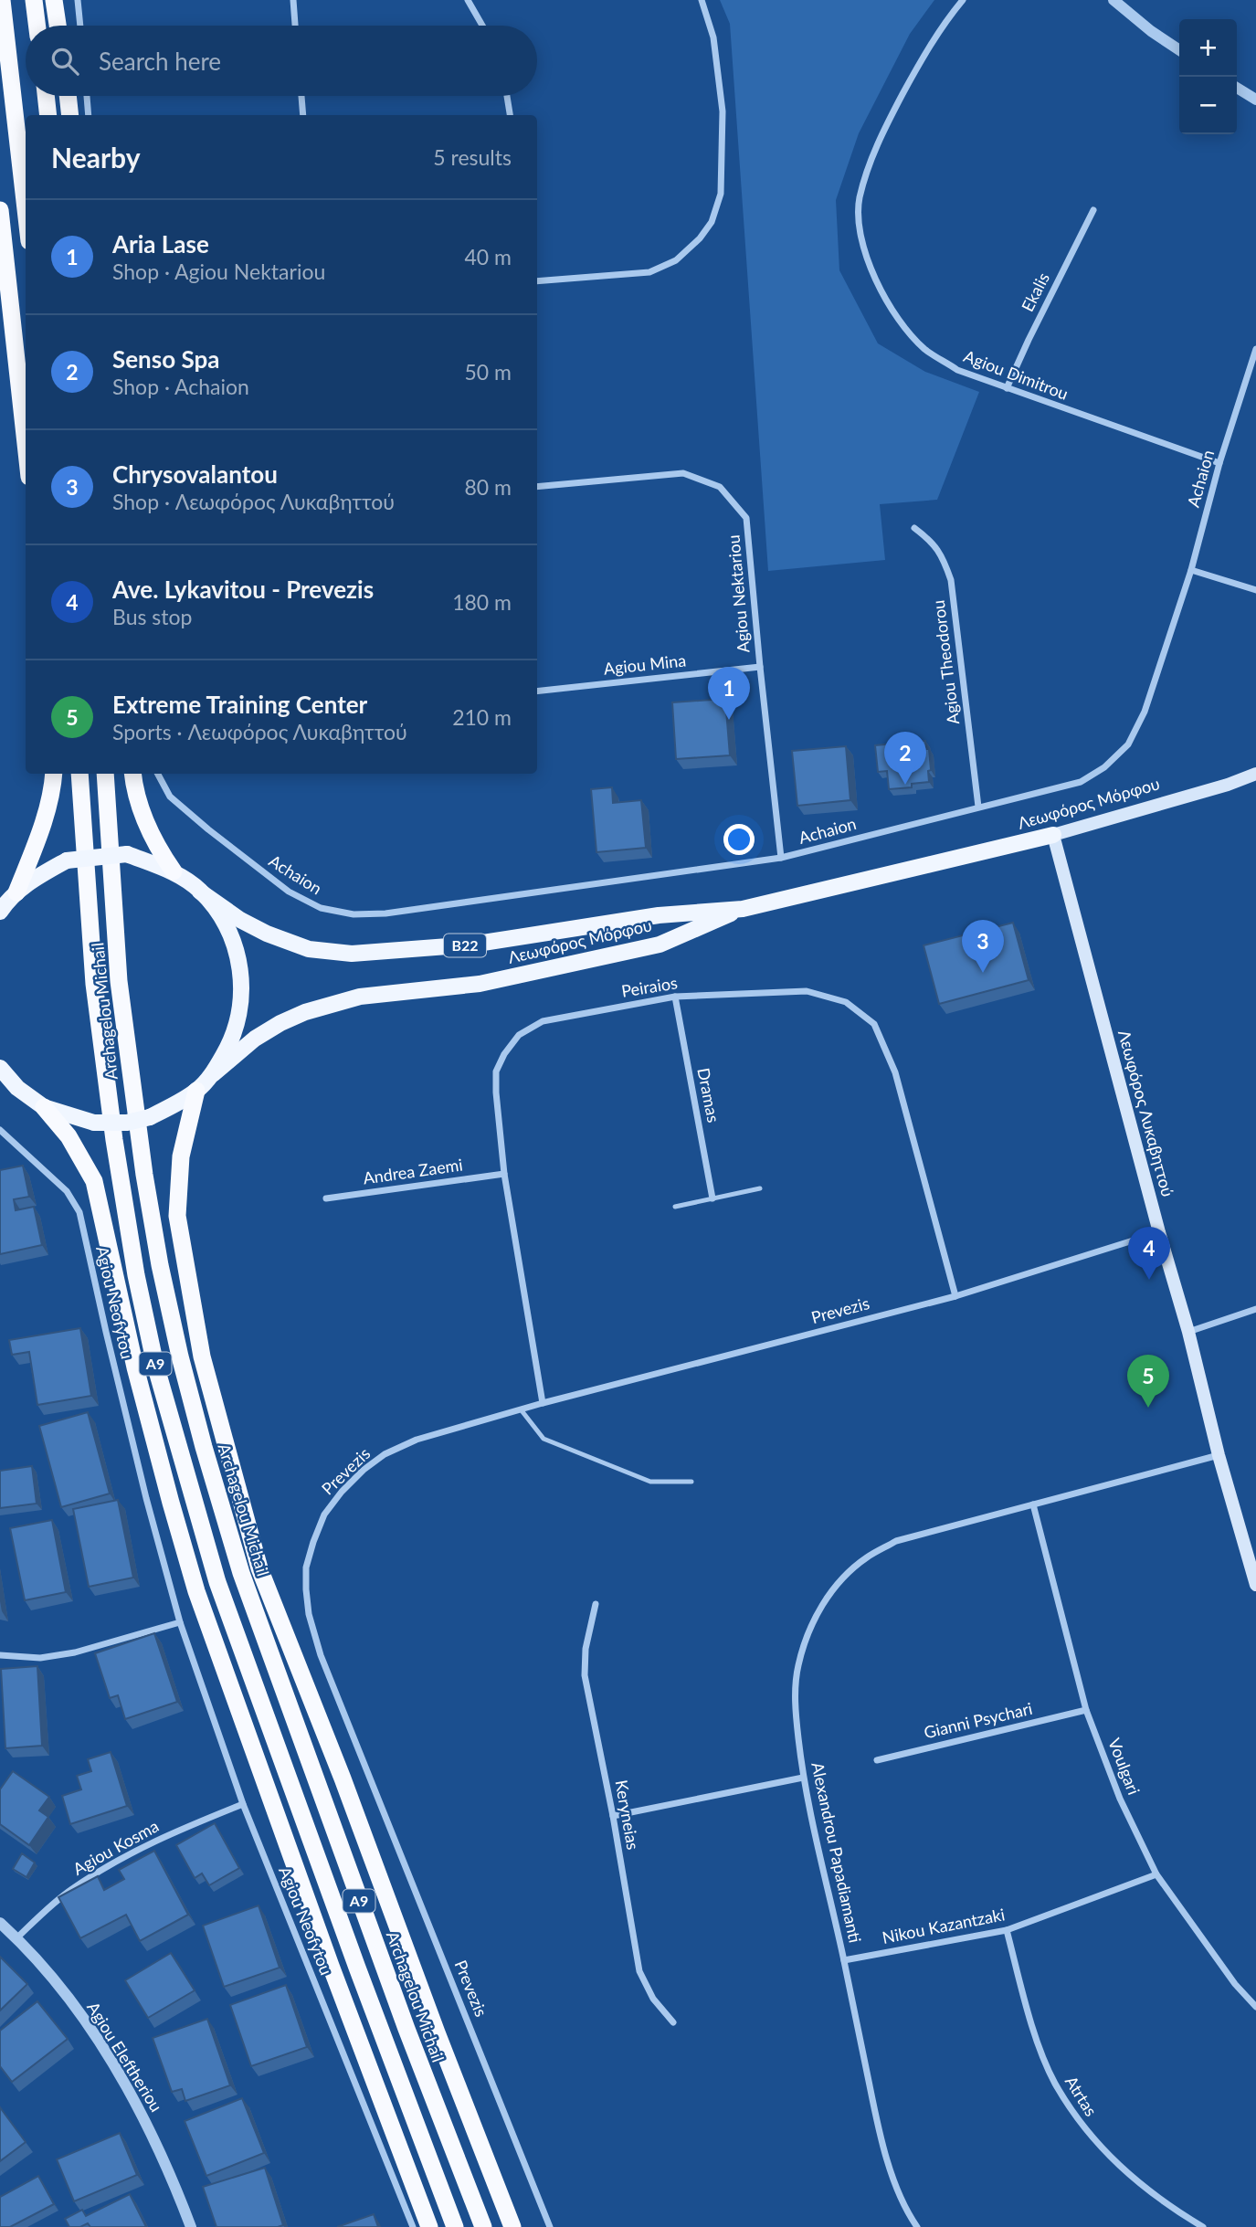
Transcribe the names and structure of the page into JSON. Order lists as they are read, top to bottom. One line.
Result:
{"streets":{"highway":["Archagelou Michail","A9"],"main road":["Λεωφόρος Μόρφου","B22","Λεωφόρος Λυκαβηττού"],"street":["Ekalis","Agiou Dimitrou","Achaion","Agiou Nektariou","Agiou Theodorou","Agiou Mina","Peiraios","Dramas","Andrea Zaemi","Agiou Neofytou","Prevezis","Gianni Psychari","Voulgari","Keryneias","Agiou Kosma","Alexandrou Papadiamanti","Nikou Kazantzaki","Agiou Eleftheriou","Atrtas"]},"crossings":[["Ekalis","Agiou Dimitrou"],["Agiou Dimitrou","Achaion"],["Achaion","Agiou Nektariou"],["Achaion","Agiou Theodorou"],["Agiou Nektariou","Agiou Mina"],["Λεωφόρος Μόρφου","B22"],["Λεωφόρος Μόρφου","Λεωφόρος Λυκαβηττού"],["Peiraios","Dramas"],["Peiraios","Andrea Zaemi"],["Peiraios","Prevezis"],["Λεωφόρος Λυκαβηττού","Prevezis"],["Λεωφόρος Λυκαβηττού","Alexandrou Papadiamanti"],["Agiou Neofytou","Agiou Kosma"],["Gianni Psychari","Voulgari"],["Voulgari","Alexandrou Papadiamanti"],["Voulgari","Nikou Kazantzaki"],["Agiou Kosma","Agiou Eleftheriou"],["Alexandrou Papadiamanti","Nikou Kazantzaki"],["Nikou Kazantzaki","Atrtas"]],"page":{"map_buttons":["+","−"],"search":"Search here","heading":["Nearby","5 results"],"list":[{"mark":"1","name":"Aria Lase","note":"Shop · Agiou Nektariou","value":"40 m"},{"mark":"2","name":"Senso Spa","note":"Shop · Achaion","value":"50 m"},{"mark":"3","name":"Chrysovalantou","note":"Shop · Λεωφόρος Λυκαβηττού","value":"80 m"},{"mark":"4","name":"Ave. Lykavitou - Prevezis","note":"Bus stop","value":"180 m"},{"mark":"5","name":"Extreme Training Center","note":"Sports · Λεωφόρος Λυκαβηττού","value":"210 m"}],"pins":["1","2","3","4","5"]}}
